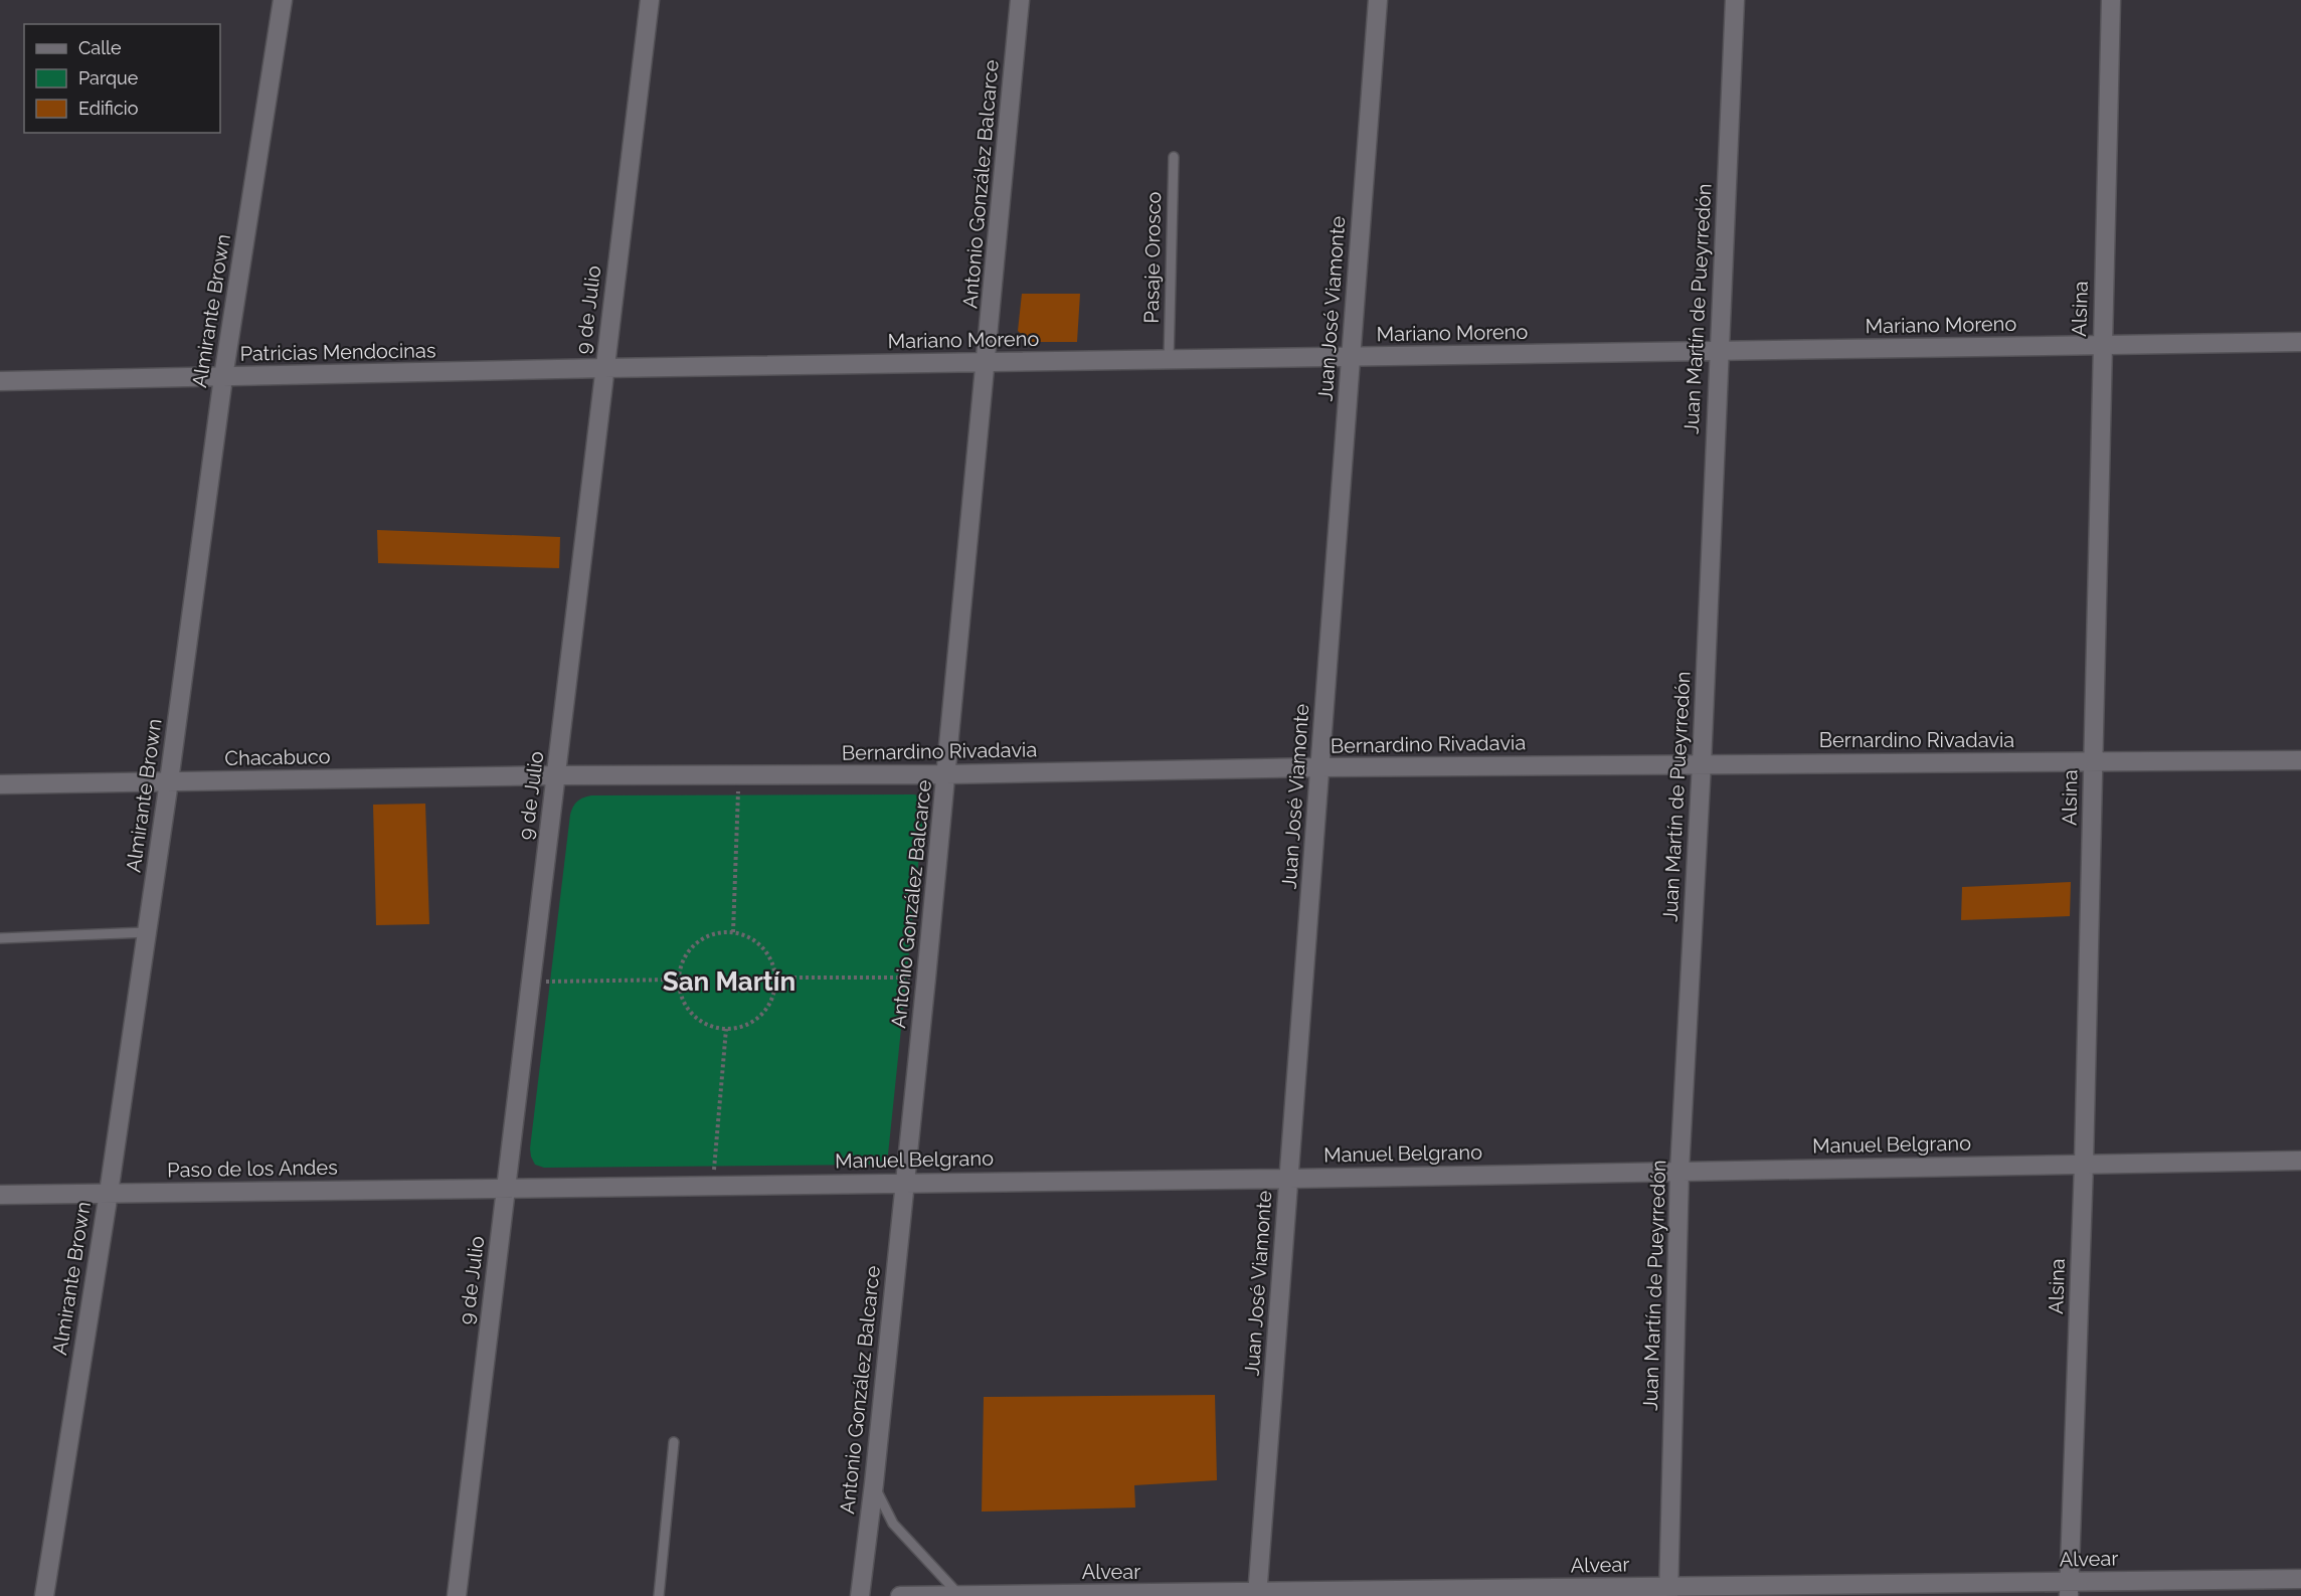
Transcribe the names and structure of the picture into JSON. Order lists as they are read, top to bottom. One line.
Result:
{"streets":{"street":["Antonio González Balcarce","Juan José Viamonte","Juan Martín de Pueyrredón","Alsina","9 de Julio","Almirante Brown","Mariano Moreno","Patricias Mendocinas","Bernardino Rivadavia","Chacabuco","Manuel Belgrano","Paso de los Andes","Alvear"],"lane":["Pasaje Orosco"]},"crossings":[["Antonio González Balcarce","Mariano Moreno"],["Antonio González Balcarce","Bernardino Rivadavia"],["Antonio González Balcarce","Manuel Belgrano"],["Pasaje Orosco","Mariano Moreno"],["Juan José Viamonte","Mariano Moreno"],["Juan José Viamonte","Bernardino Rivadavia"],["Juan José Viamonte","Manuel Belgrano"],["Juan José Viamonte","Alvear"],["Juan Martín de Pueyrredón","Mariano Moreno"],["Juan Martín de Pueyrredón","Bernardino Rivadavia"],["Juan Martín de Pueyrredón","Manuel Belgrano"],["Juan Martín de Pueyrredón","Alvear"],["Alsina","Mariano Moreno"],["Alsina","Bernardino Rivadavia"],["Alsina","Manuel Belgrano"],["Alsina","Alvear"],["9 de Julio","Mariano Moreno"],["9 de Julio","Patricias Mendocinas"],["9 de Julio","Bernardino Rivadavia"],["9 de Julio","Chacabuco"],["9 de Julio","Manuel Belgrano"],["9 de Julio","Paso de los Andes"],["Almirante Brown","Patricias Mendocinas"],["Almirante Brown","Chacabuco"],["Almirante Brown","Paso de los Andes"],["Mariano Moreno","Patricias Mendocinas"],["Bernardino Rivadavia","Chacabuco"],["Manuel Belgrano","Paso de los Andes"]],"districts":["San Martín"],"legend":["Calle","Parque","Edificio"]}
